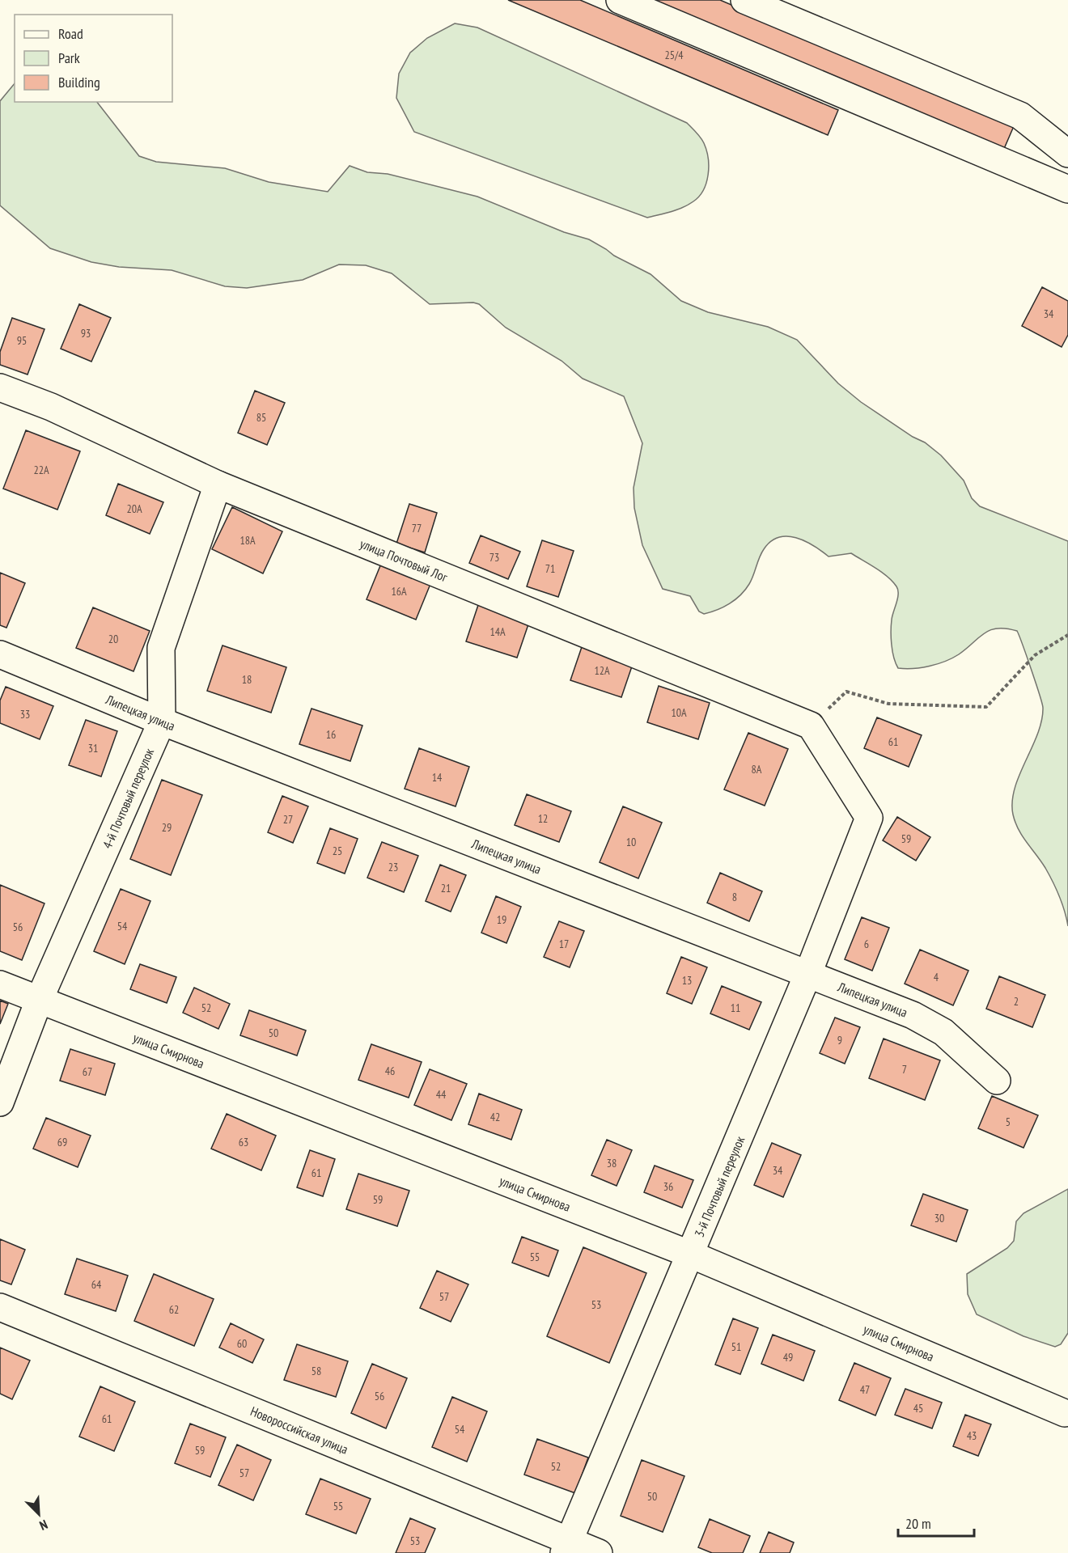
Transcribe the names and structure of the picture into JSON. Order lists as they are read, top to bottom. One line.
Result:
{"streets":{"street":["улица Почтовый Лог","Липецкая улица","4-й Почтовый переулок","улица Смирнова","3-й Почтовый переулок","Новороссийская улица"]},"crossings":[["улица Почтовый Лог","4-й Почтовый переулок"],["улица Почтовый Лог","3-й Почтовый переулок"],["Липецкая улица","4-й Почтовый переулок"],["Липецкая улица","3-й Почтовый переулок"],["4-й Почтовый переулок","улица Смирнова"],["улица Смирнова","3-й Почтовый переулок"],["3-й Почтовый переулок","Новороссийская улица"]],"house_numbers":["25/4","34","93","95","85","22А","20А","77","18А","73","71","16А","14А","20","12А","18","10А","33","16","61","31","8А","14","12","27","29","59","10","25","23","21","8","19","54","56","17","6","4","13","2","52","11","50","9","7","46","67","44","42","5","69","63","38","34","61","36","59","30","55","64","57","53","62","60","51","49","58","47","56","45","61","54","43","59","52","57","50","55","53"],"legend":["Road","Park","Building"],"scale_bar":"20 m","north":"bottom right"}
